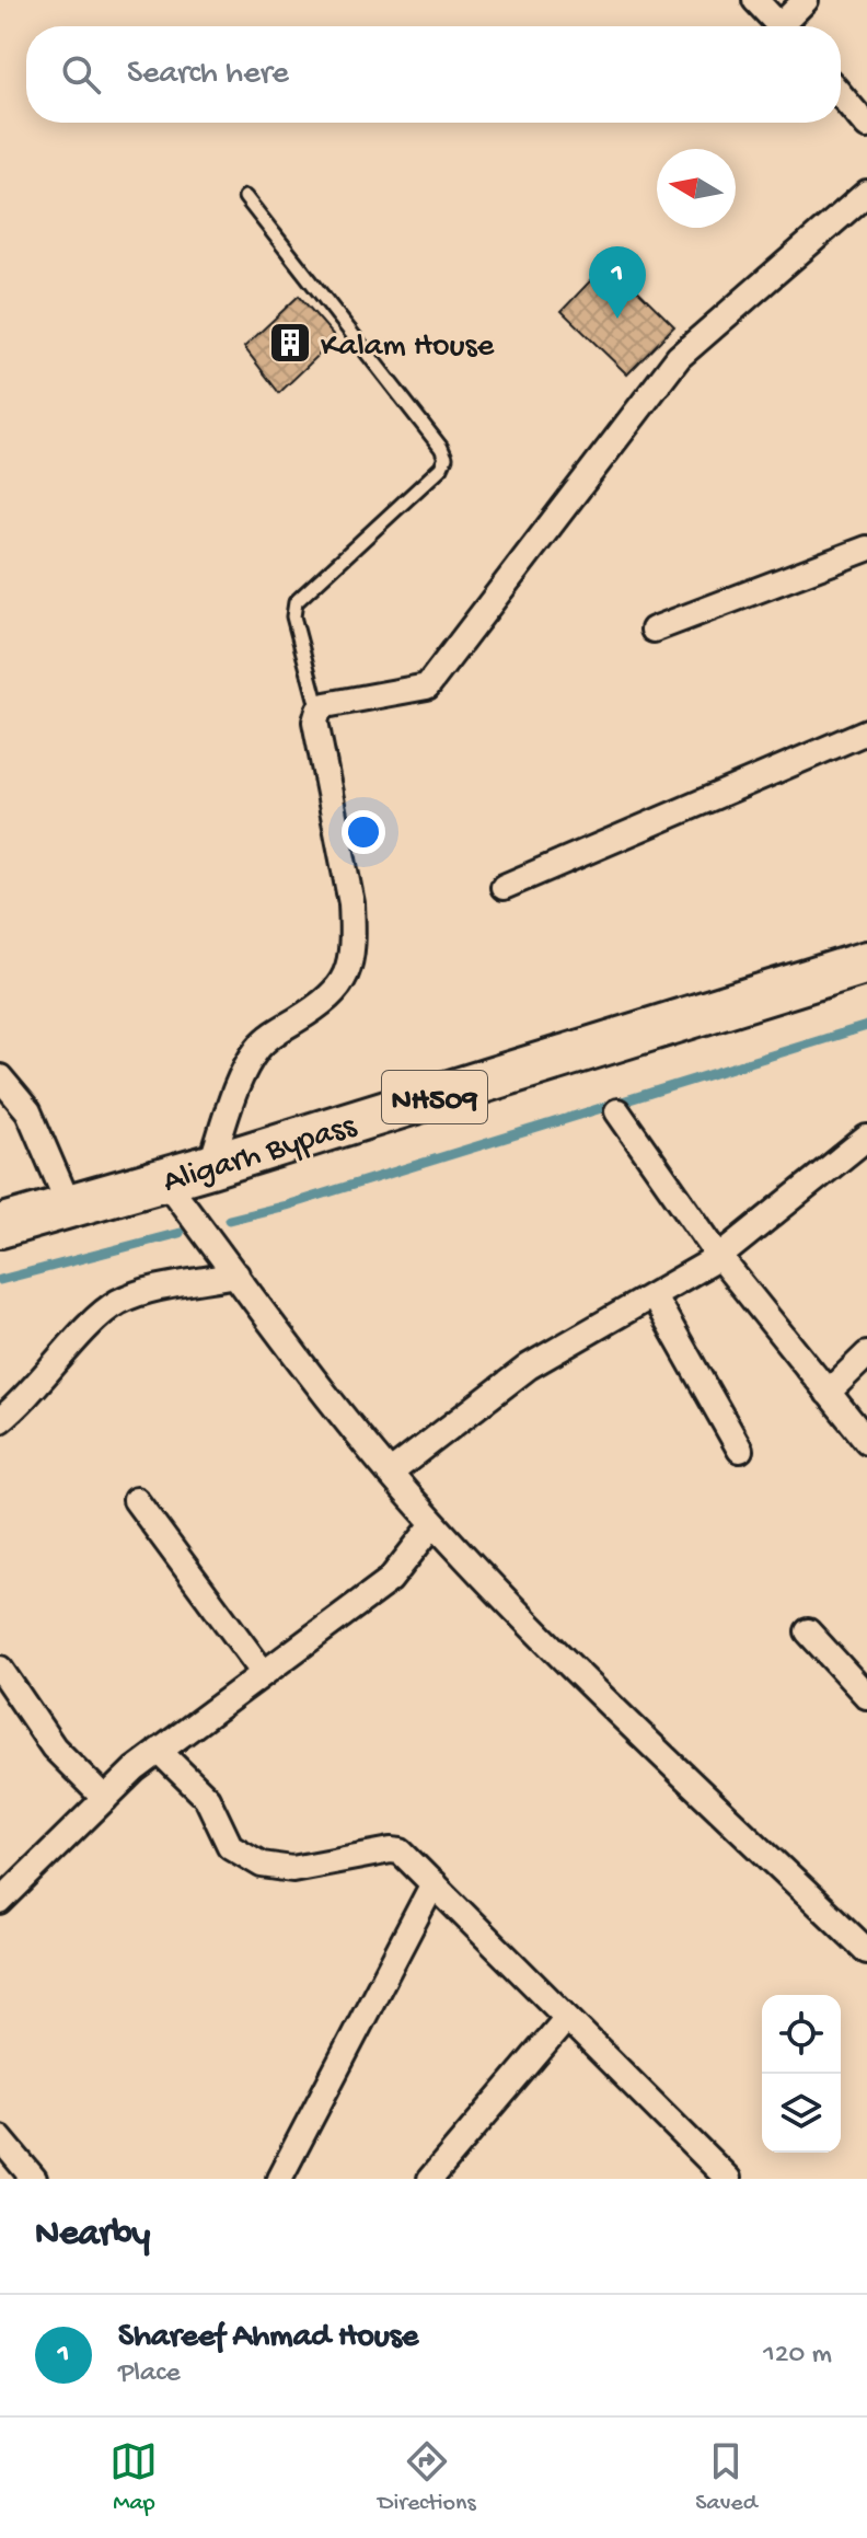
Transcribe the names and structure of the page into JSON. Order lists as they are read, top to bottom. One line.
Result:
{"streets":{"highway":["NH509","Aligarh Bypass"]},"places":{"building":["Kalam House"]},"north":"left","page":{"search":"Search here","pins":"1","heading":"Nearby","list":[{"mark":"1","name":"Shareef Ahmad House","note":"Place","value":"120 m"}],"nav":["Map","Directions","Saved"]}}
